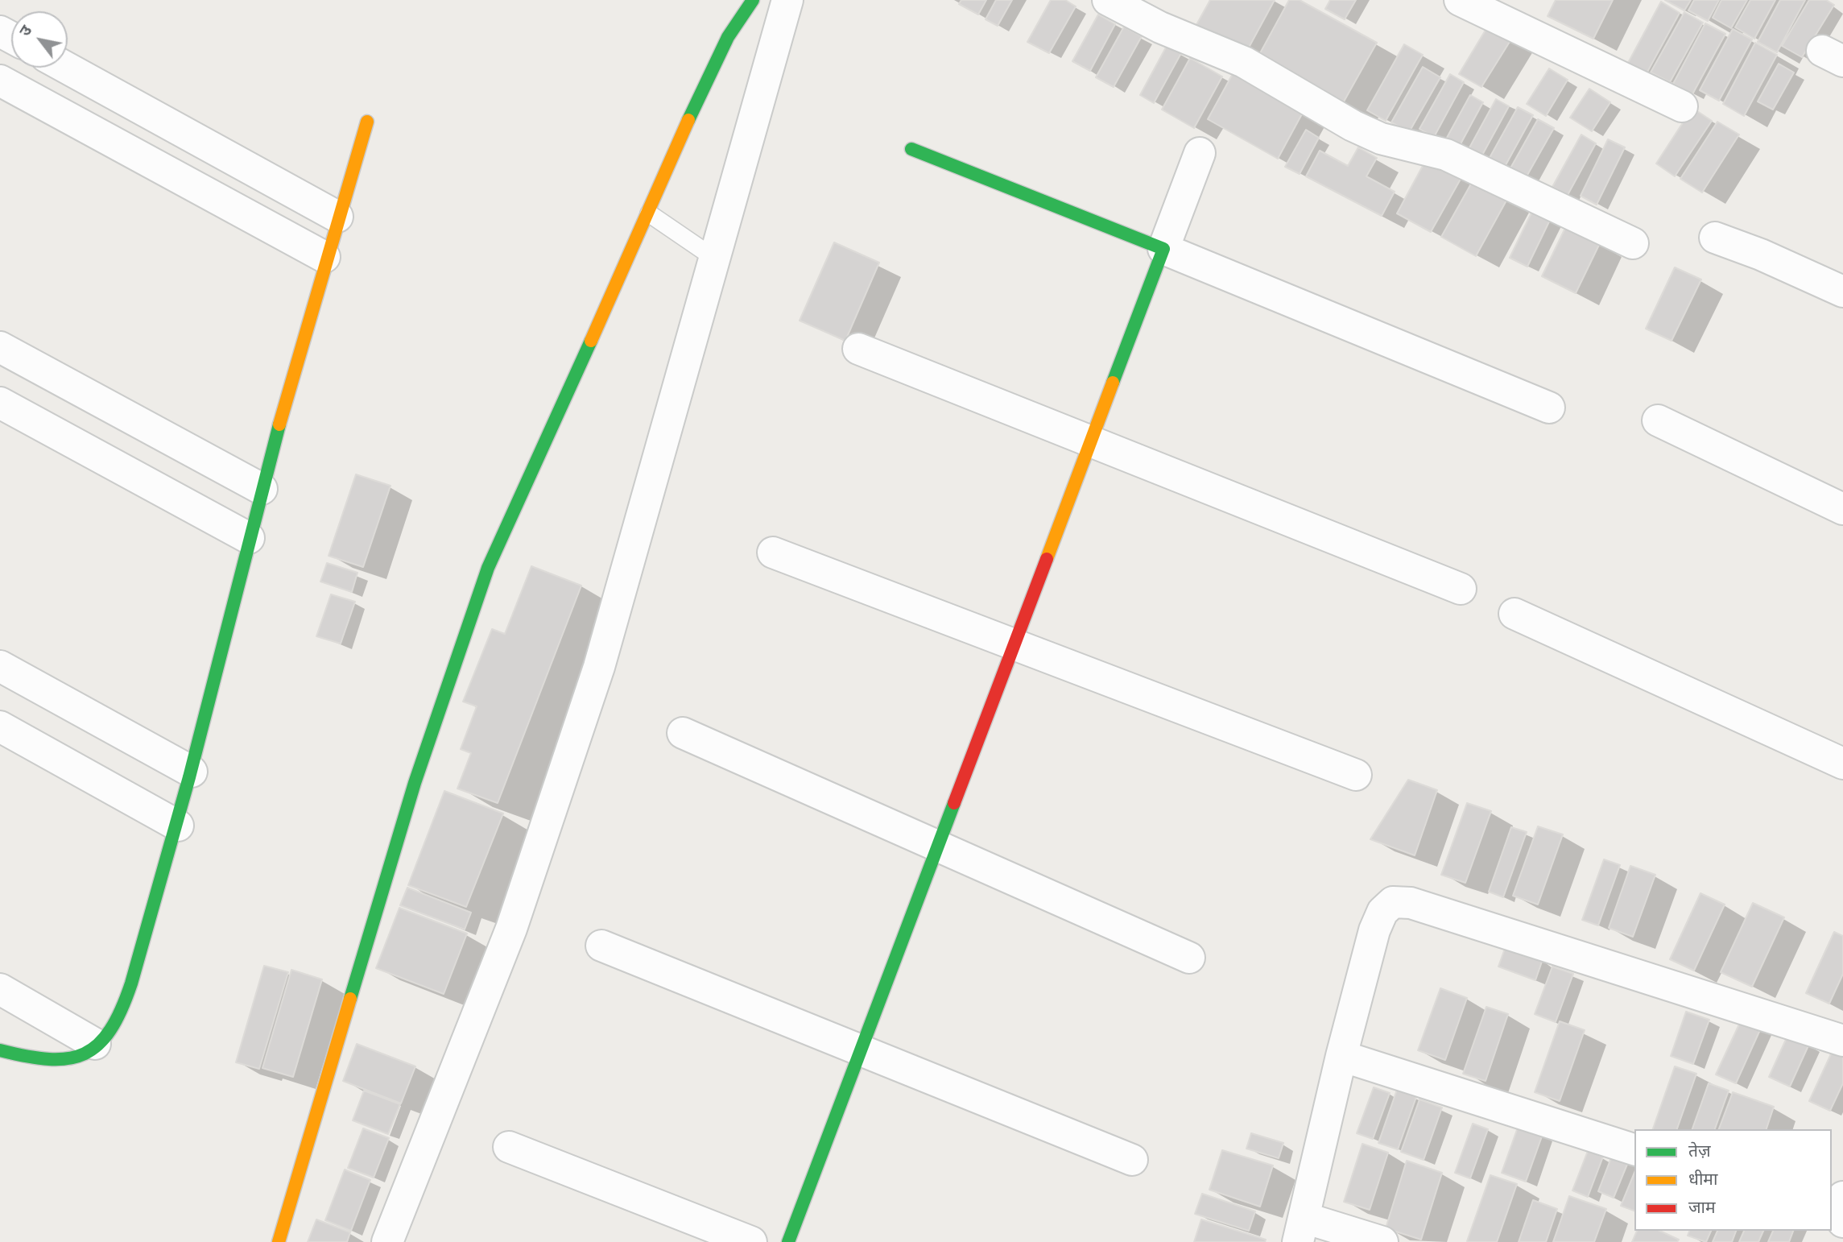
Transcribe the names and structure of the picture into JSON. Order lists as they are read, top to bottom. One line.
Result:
{"legend":["तेज़","धीमा","जाम"],"north":"top left"}
